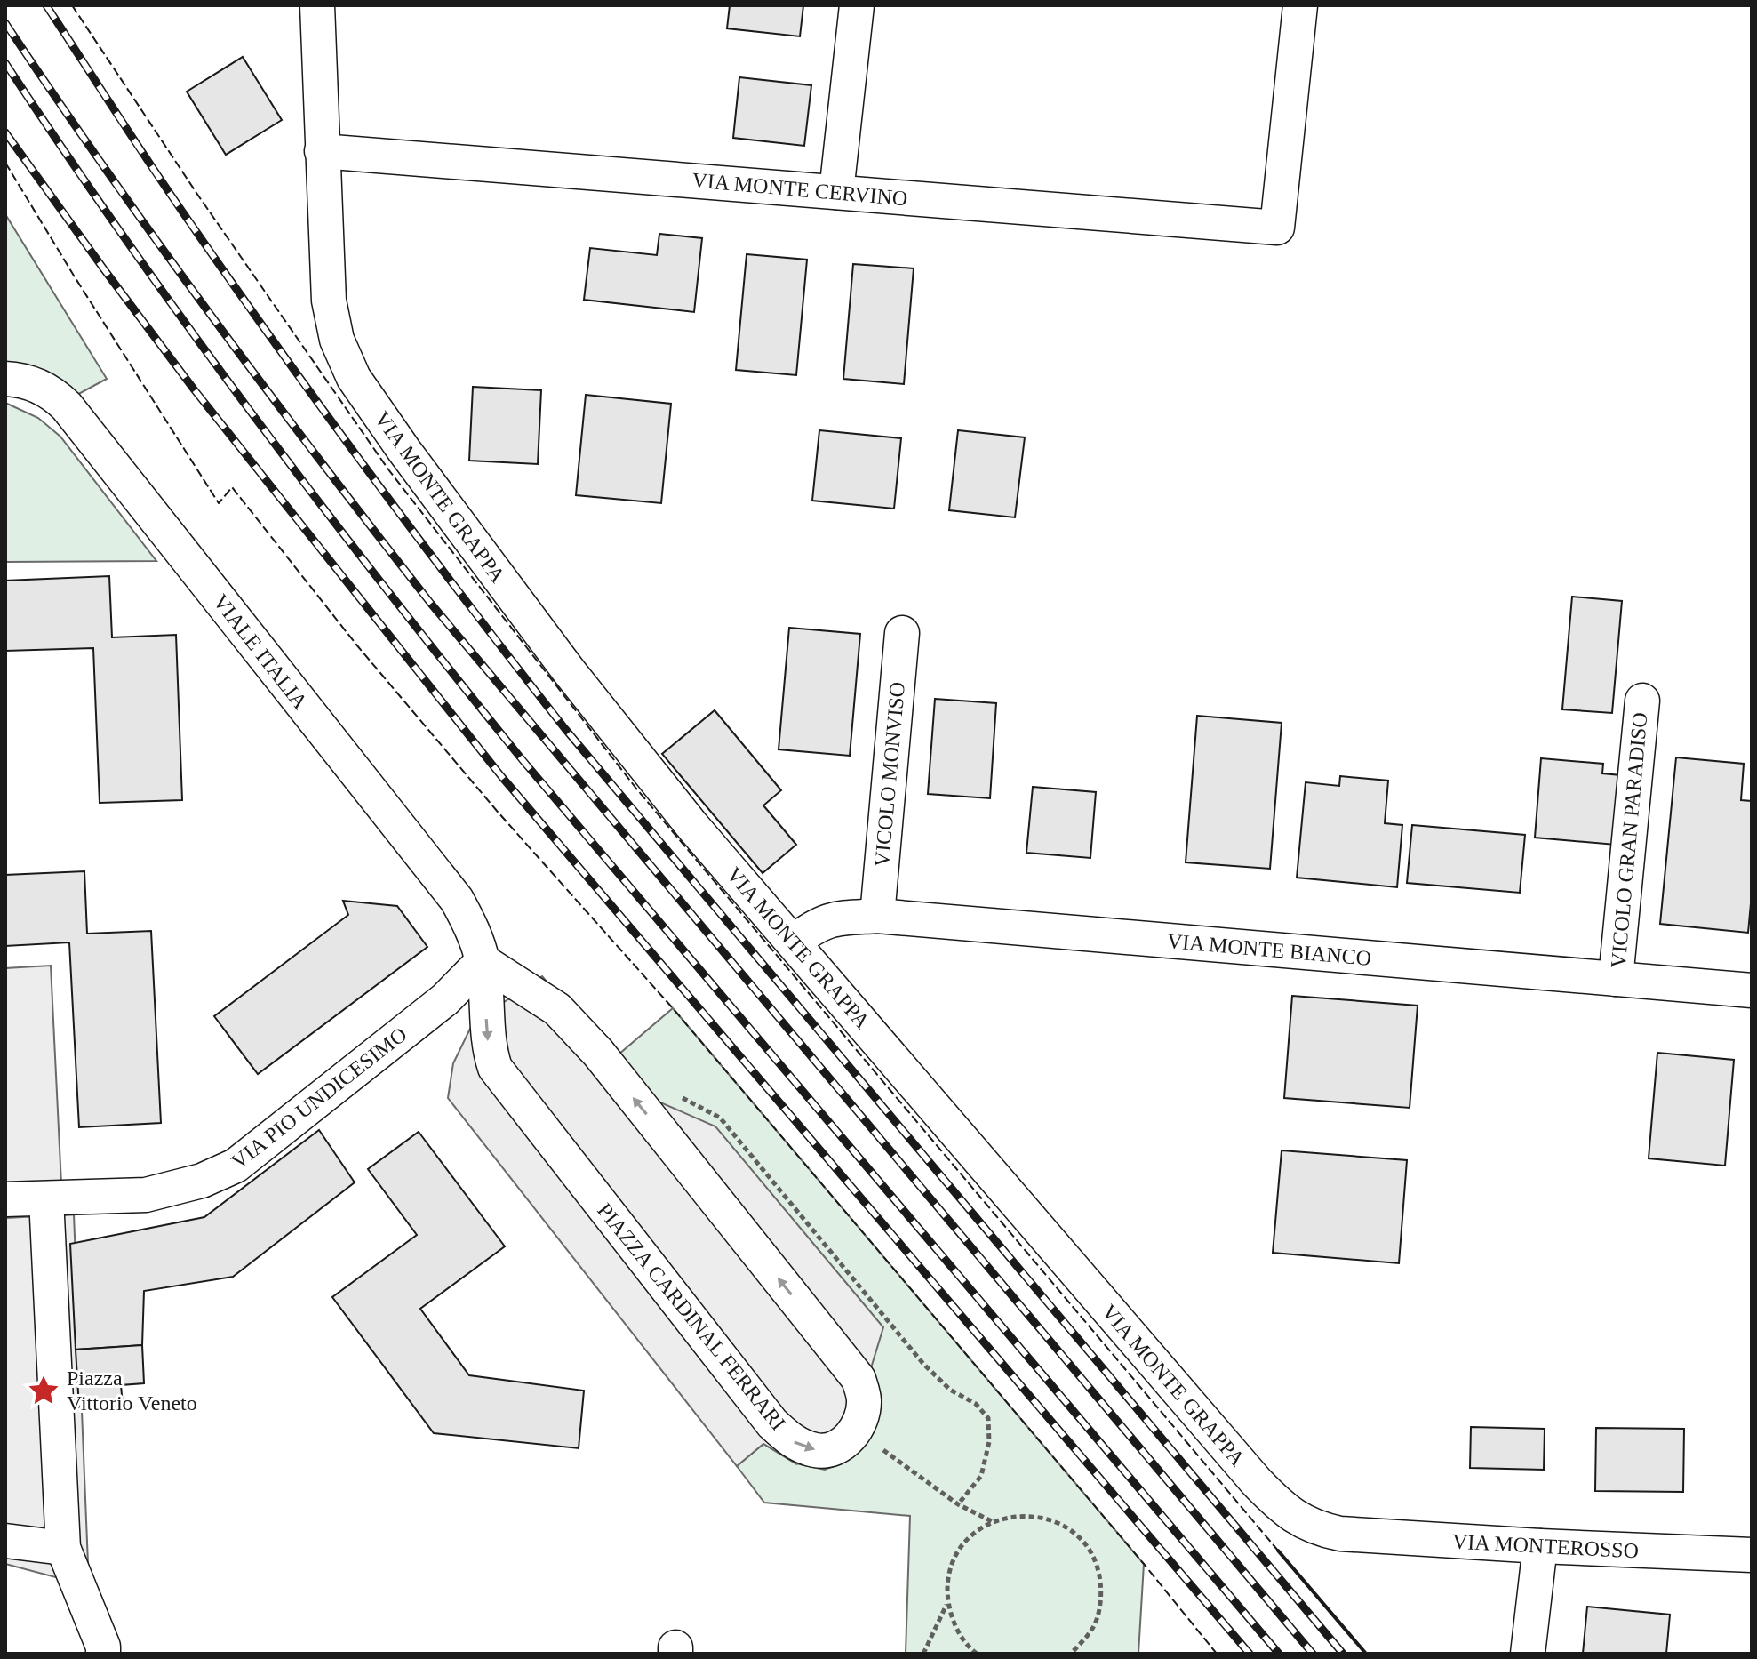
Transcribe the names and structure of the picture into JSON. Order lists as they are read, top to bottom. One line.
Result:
{"streets":{"street":["VIA MONTE CERVINO","VIA MONTE GRAPPA","VIALE ITALIA","VICOLO MONVISO","VICOLO GRAN PARADISO","VIA MONTE BIANCO","VIA PIO UNDICESIMO","PIAZZA CARDINAL FERRARI","VIA MONTEROSSO"]},"crossings":[["VIA MONTE CERVINO","VIA MONTE GRAPPA"],["VIA MONTE GRAPPA","VIA MONTE BIANCO"],["VIA MONTE GRAPPA","VIA MONTEROSSO"],["VIALE ITALIA","VIA PIO UNDICESIMO"],["VIALE ITALIA","PIAZZA CARDINAL FERRARI"],["VICOLO MONVISO","VIA MONTE BIANCO"],["VICOLO GRAN PARADISO","VIA MONTE BIANCO"],["VIA PIO UNDICESIMO","PIAZZA CARDINAL FERRARI"]],"places":{"place":["Piazza Vittorio Veneto"]}}
